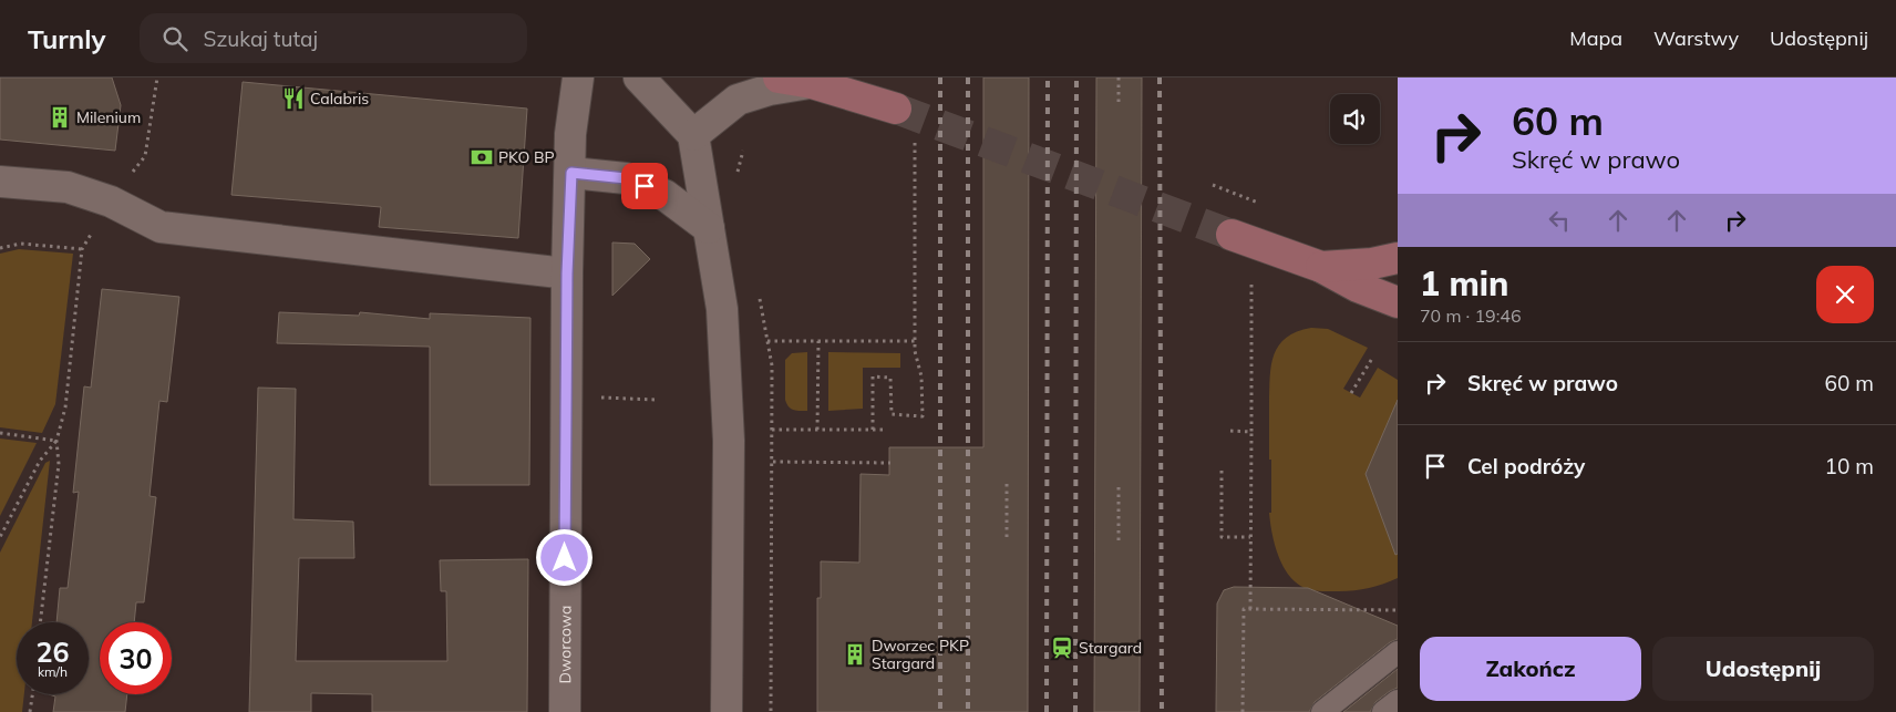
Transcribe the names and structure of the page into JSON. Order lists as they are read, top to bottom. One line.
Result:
{"streets":{"street":["Dworcowa"]},"places":{"restaurant":["Calabris"],"building":["Milenium","Dworzec PKP Stargard"],"bank":["PKO BP"],"station":["Stargard"]},"page":{"header":"Turnly","search":"Szukaj tutaj","nav":["Mapa","Warstwy","Udostępnij"],"turn":["60 m","Skręć w prawo"],"heading":["1 min","70 m · 19:46"],"list":[{"name":"Skręć w prawo","value":"60 m"},{"name":"Cel podróży","value":"10 m"}],"speed":"26 km/h","limit":"30","buttons":["Zakończ","Udostępnij"]}}
